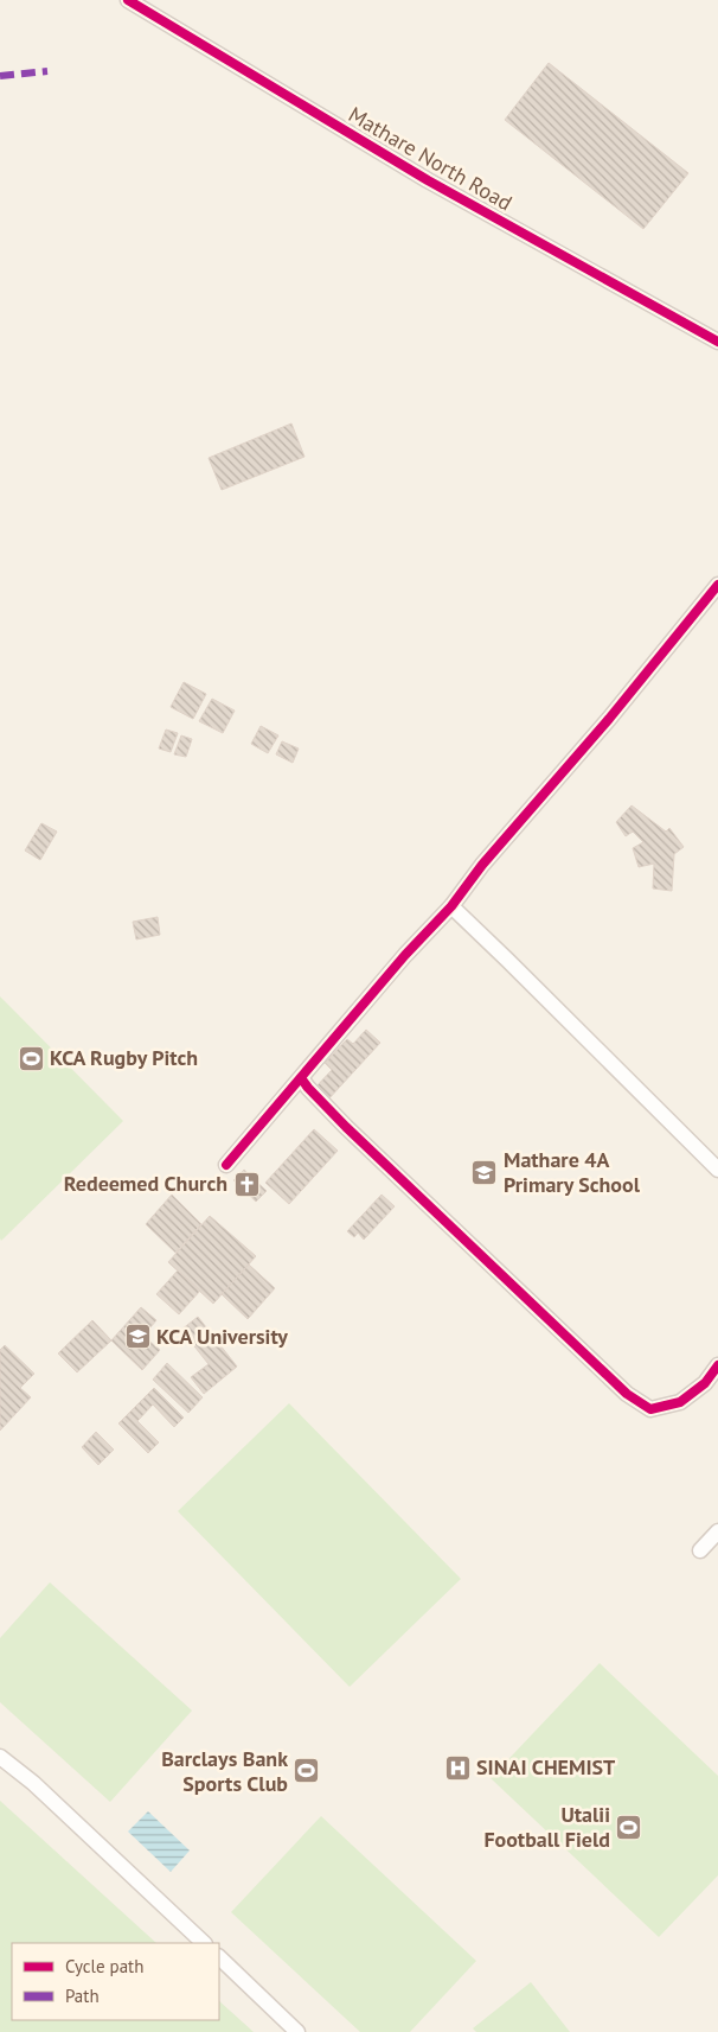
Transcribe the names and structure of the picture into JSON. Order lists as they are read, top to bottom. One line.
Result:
{"streets":{"street":["Mathare North Road"]},"places":{"sports":["KCA Rugby Pitch","Barclays Bank Sports Club","Utalii Football Field"],"school or university":["Mathare 4A Primary School","KCA University"],"church":["Redeemed Church"],"hospital":["SINAI CHEMIST"]},"legend":["Cycle path","Path"]}
